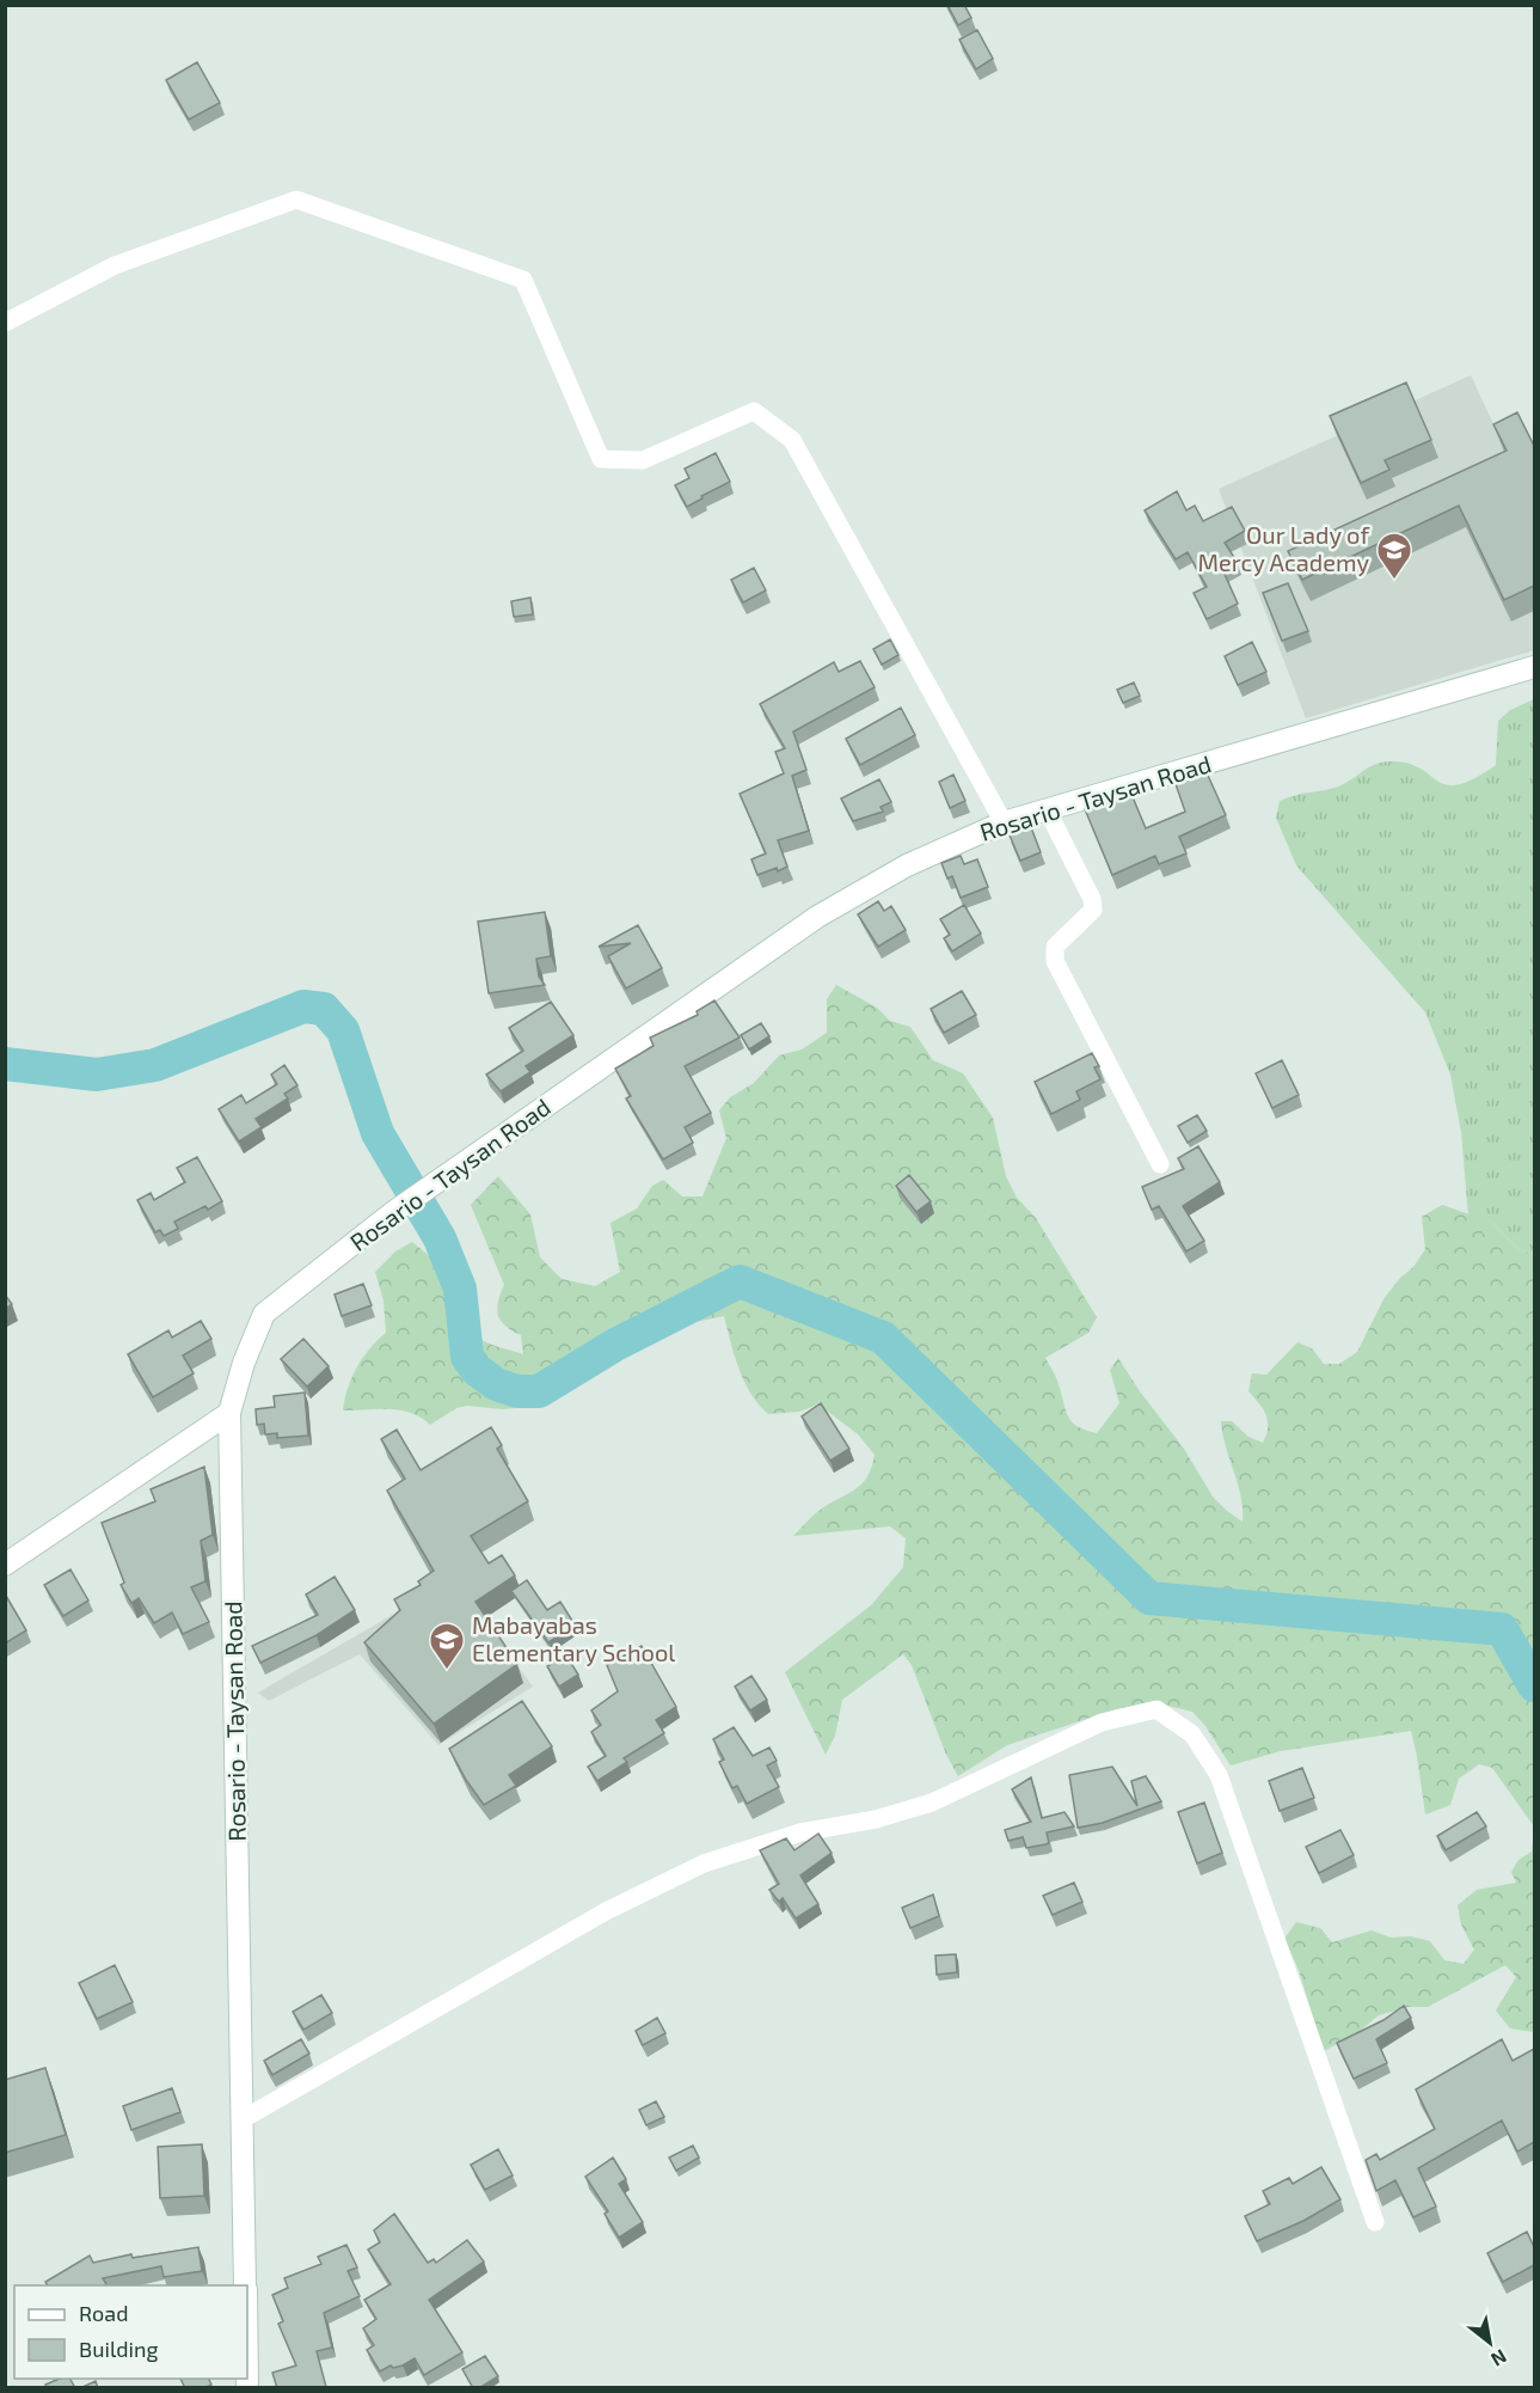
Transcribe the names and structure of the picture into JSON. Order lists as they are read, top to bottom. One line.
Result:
{"streets":{"main road":["Rosario - Taysan Road"]},"places":{"school or university":["Our Lady of Mercy Academy","Mabayabas Elementary School"]},"legend":["Road","Building"],"north":"bottom right"}
